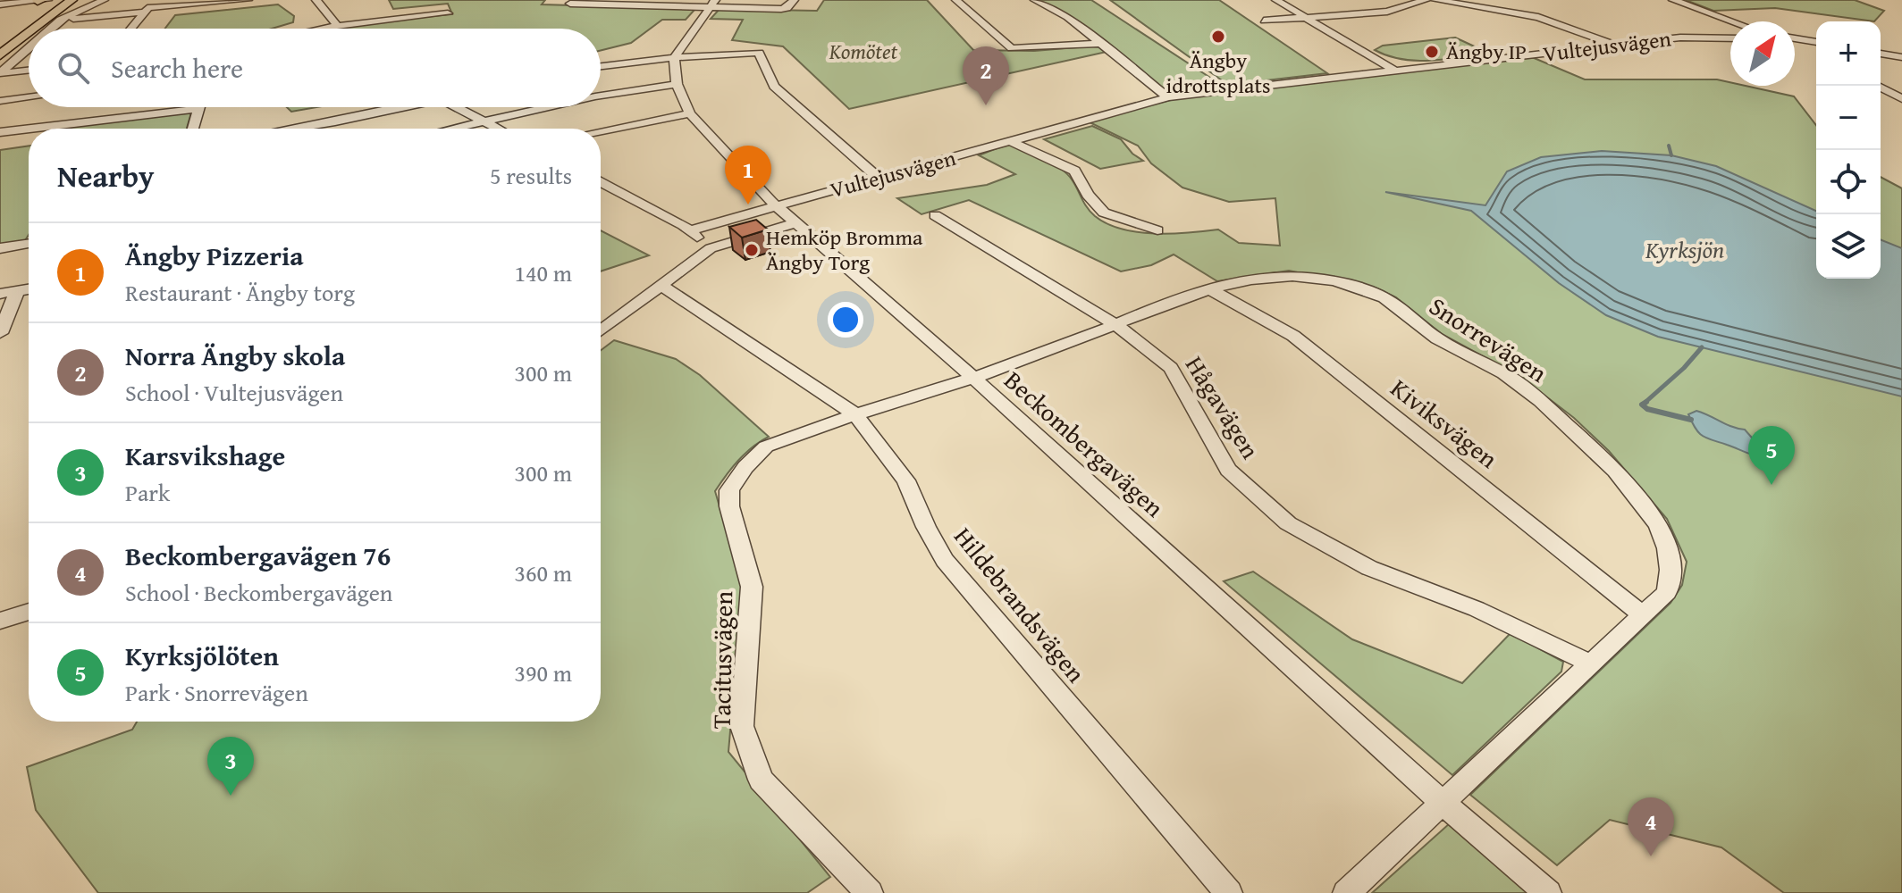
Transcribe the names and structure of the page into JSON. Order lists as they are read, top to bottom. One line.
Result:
{"streets":{"street":["Vultejusvägen","Snorrevägen","Hågavägen","Kiviksvägen","Beckombergavägen","Hildebrandsvägen","Tacitusvägen"]},"crossings":[["Vultejusvägen","Beckombergavägen"],["Snorrevägen","Hågavägen"],["Snorrevägen","Kiviksvägen"],["Snorrevägen","Beckombergavägen"],["Snorrevägen","Tacitusvägen"],["Beckombergavägen","Tacitusvägen"],["Hildebrandsvägen","Tacitusvägen"]],"water":["Kyrksjön"],"parks":["Komötet"],"places":["Ängby idrottsplats","Ängby IP","Hemköp Bromma Ängby Torg"],"north":"top right","page":{"map_buttons":["+","−"],"search":"Search here","pins":["2","1","5","3","4"],"heading":["Nearby","5 results"],"list":[{"mark":"1","name":"Ängby Pizzeria","note":"Restaurant · Ängby torg","value":"140 m"},{"mark":"2","name":"Norra Ängby skola","note":"School · Vultejusvägen","value":"300 m"},{"mark":"3","name":"Karsvikshage","note":"Park","value":"300 m"},{"mark":"4","name":"Beckombergavägen 76","note":"School · Beckombergavägen","value":"360 m"},{"mark":"5","name":"Kyrksjölöten","note":"Park · Snorrevägen","value":"390 m"}]}}
